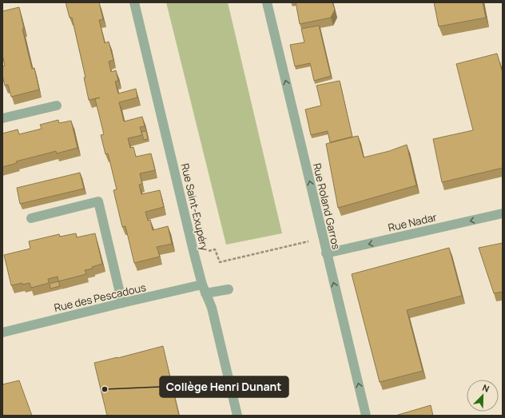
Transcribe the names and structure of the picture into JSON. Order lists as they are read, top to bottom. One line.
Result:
{"streets":{"street":["Rue Roland Garros","Rue Saint-Exupéry","Rue Nadar","Rue des Pescadous"]},"crossings":[["Rue Roland Garros","Rue Nadar"],["Rue Saint-Exupéry","Rue des Pescadous"]],"one_way":["Rue Roland Garros","Rue Nadar"],"places":["Collège Henri Dunant"],"north":"top right"}
